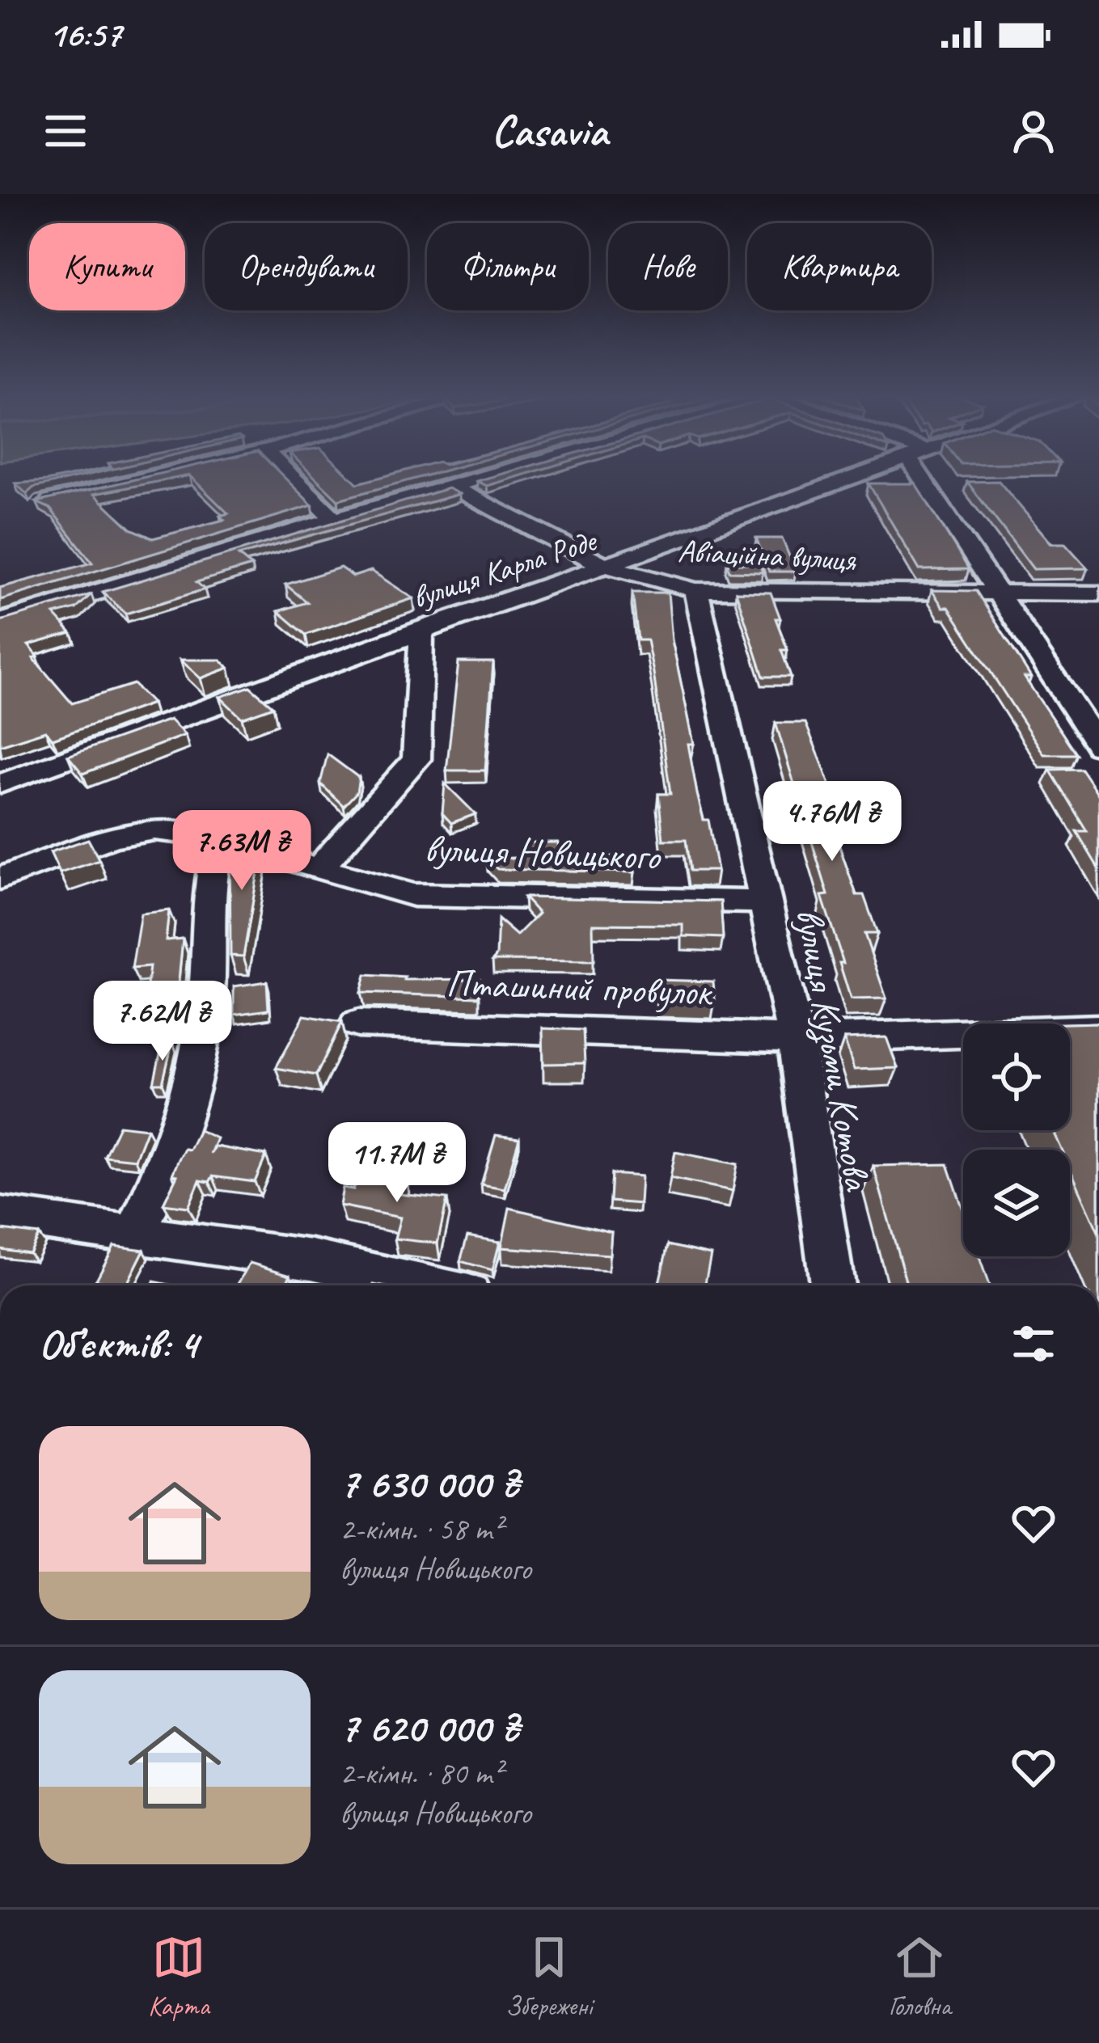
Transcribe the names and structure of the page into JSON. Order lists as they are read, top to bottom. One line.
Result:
{"streets":{"street":["Авіаційна вулиця","вулиця Карла Роде","вулиця Новицького","Пташиний провулок","вулиця Кузьми Котова"]},"crossings":[["Авіаційна вулиця","вулиця Карла Роде"],["Авіаційна вулиця","вулиця Кузьми Котова"],["вулиця Карла Роде","вулиця Новицького"],["вулиця Новицького","вулиця Кузьми Котова"],["Пташиний провулок","вулиця Кузьми Котова"]],"page":{"status":"16:57","header":"Casavia","chip":["Купити","Орендувати","Фільтри","Нове","Квартира"],"price":["4.76M ₴","7.63M ₴","7.62M ₴","11.7M ₴"],"heading":"Об’єктів: 4","list":[{"name":"7 630 000 ₴","note":"2-кімн. · 58 m² · вулиця Новицького"},{"name":"7 620 000 ₴","note":"2-кімн. · 80 m² · вулиця Новицького"}],"tabs":["Карта","Збережені","Головна"]}}
